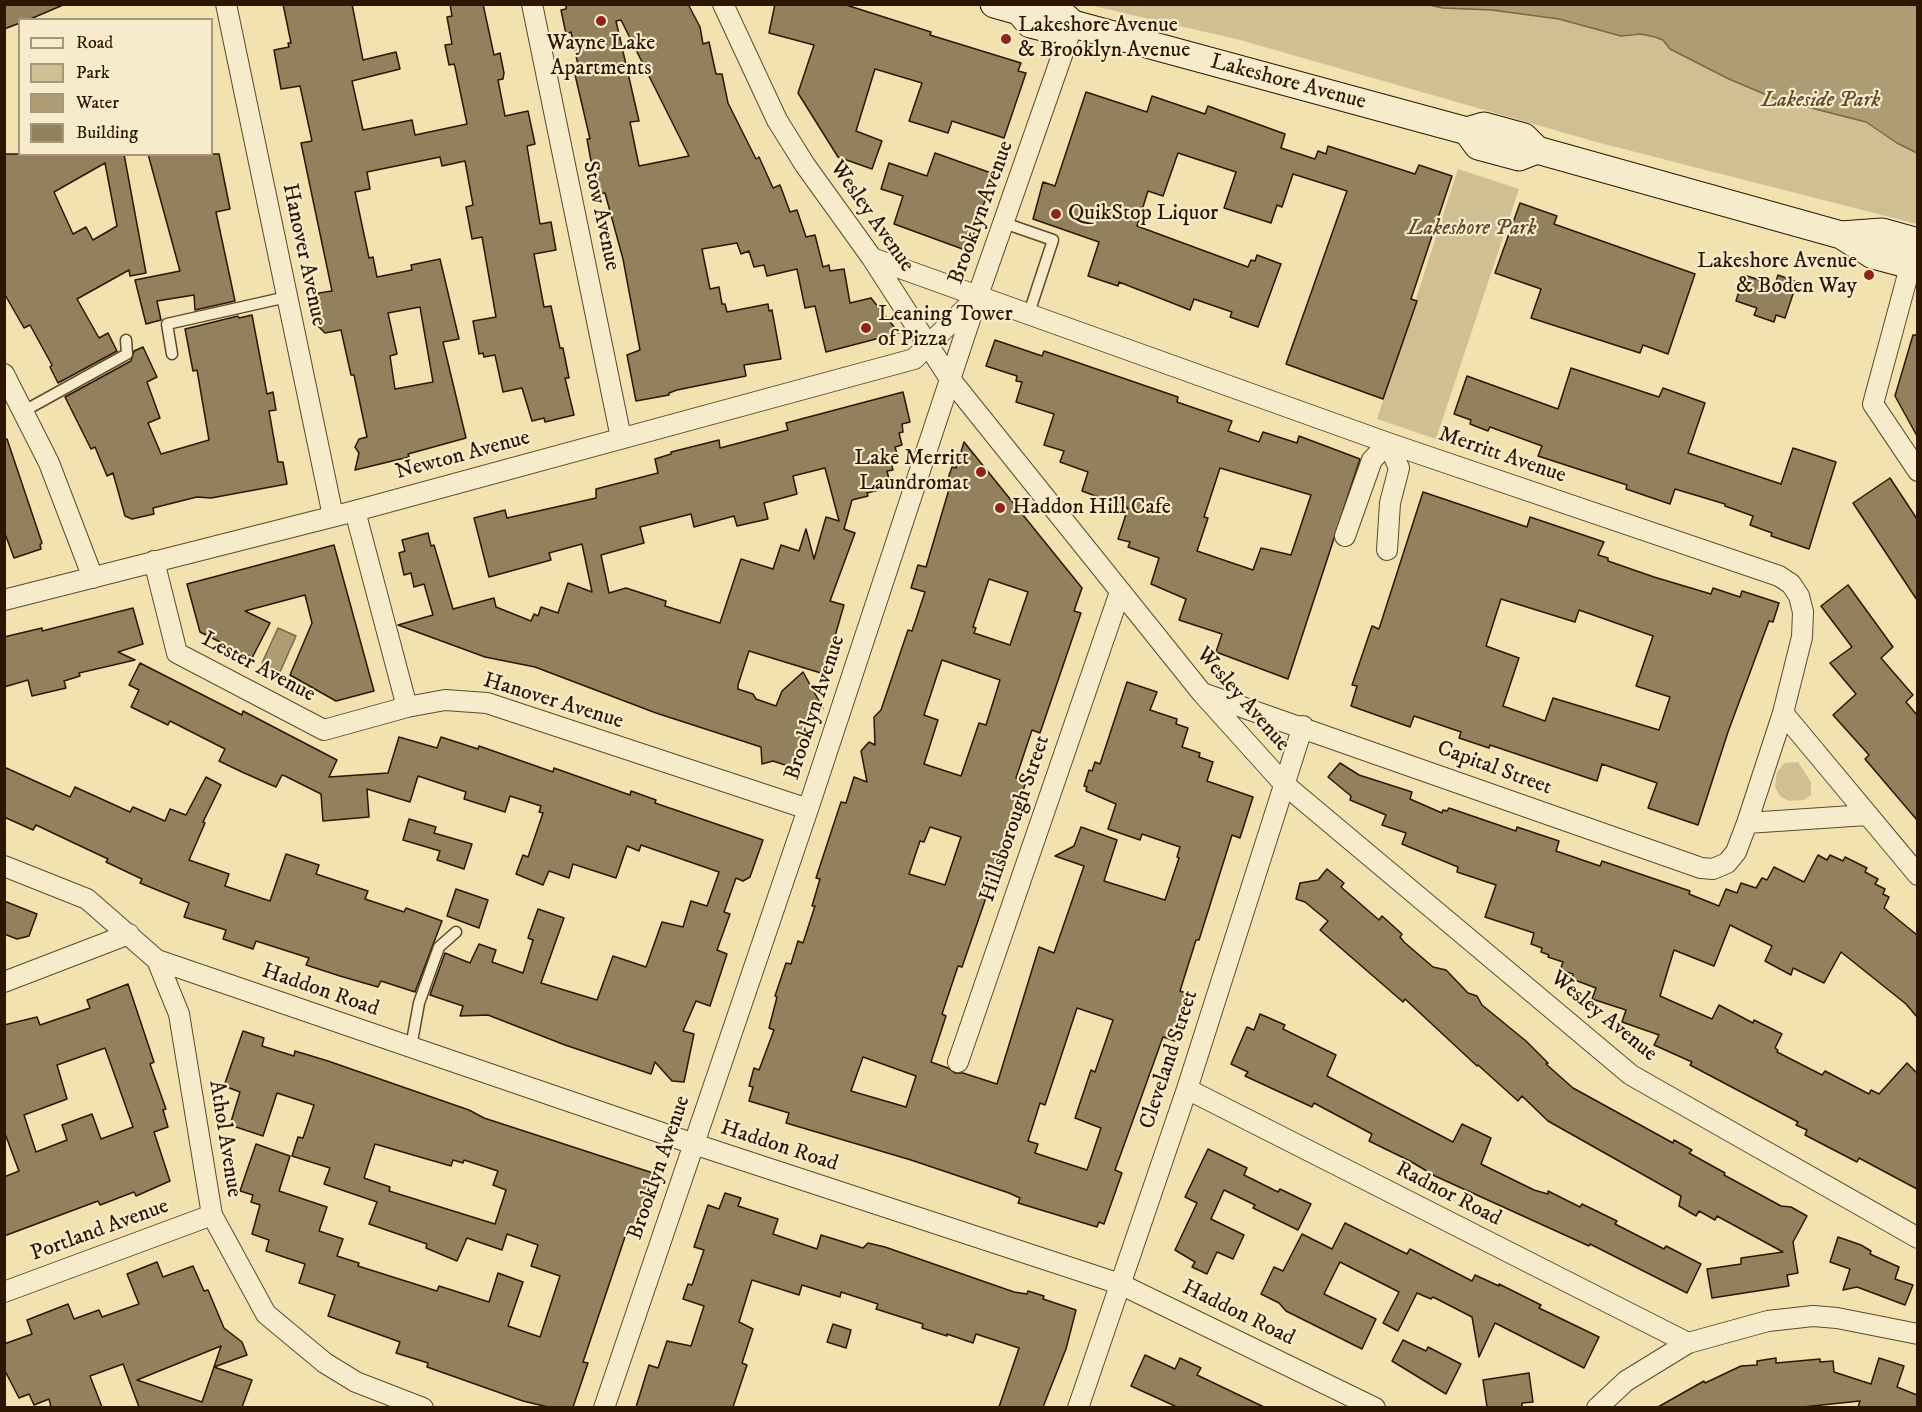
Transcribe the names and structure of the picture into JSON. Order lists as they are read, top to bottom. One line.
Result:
{"streets":{"main road":["Lakeshore Avenue"],"street":["Brooklyn Avenue","Stow Avenue","Wesley Avenue","Hanover Avenue","Newton Avenue","Merritt Avenue","Lester Avenue","Capital Street","Hillsborough Street","Haddon Road","Cleveland Street","Athol Avenue","Radnor Road","Portland Avenue"]},"crossings":[["Lakeshore Avenue","Brooklyn Avenue"],["Brooklyn Avenue","Wesley Avenue"],["Brooklyn Avenue","Hanover Avenue"],["Brooklyn Avenue","Newton Avenue"],["Brooklyn Avenue","Merritt Avenue"],["Brooklyn Avenue","Haddon Road"],["Stow Avenue","Newton Avenue"],["Wesley Avenue","Newton Avenue"],["Wesley Avenue","Merritt Avenue"],["Wesley Avenue","Capital Street"],["Wesley Avenue","Hillsborough Street"],["Wesley Avenue","Cleveland Street"],["Hanover Avenue","Newton Avenue"],["Hanover Avenue","Lester Avenue"],["Newton Avenue","Merritt Avenue"],["Newton Avenue","Lester Avenue"],["Merritt Avenue","Capital Street"],["Capital Street","Cleveland Street"],["Haddon Road","Cleveland Street"],["Haddon Road","Athol Avenue"],["Cleveland Street","Radnor Road"],["Athol Avenue","Portland Avenue"]],"parks":["Lakeside Park","Lakeshore Park"],"places":["Wayne Lake Apartments","Lakeshore Avenue & Brooklyn Avenue","QuikStop Liquor","Lakeshore Avenue & Boden Way","Leaning Tower of Pizza","Lake Merritt Laundromat","Haddon Hill Cafe"],"legend":["Road","Park","Water","Building"]}
